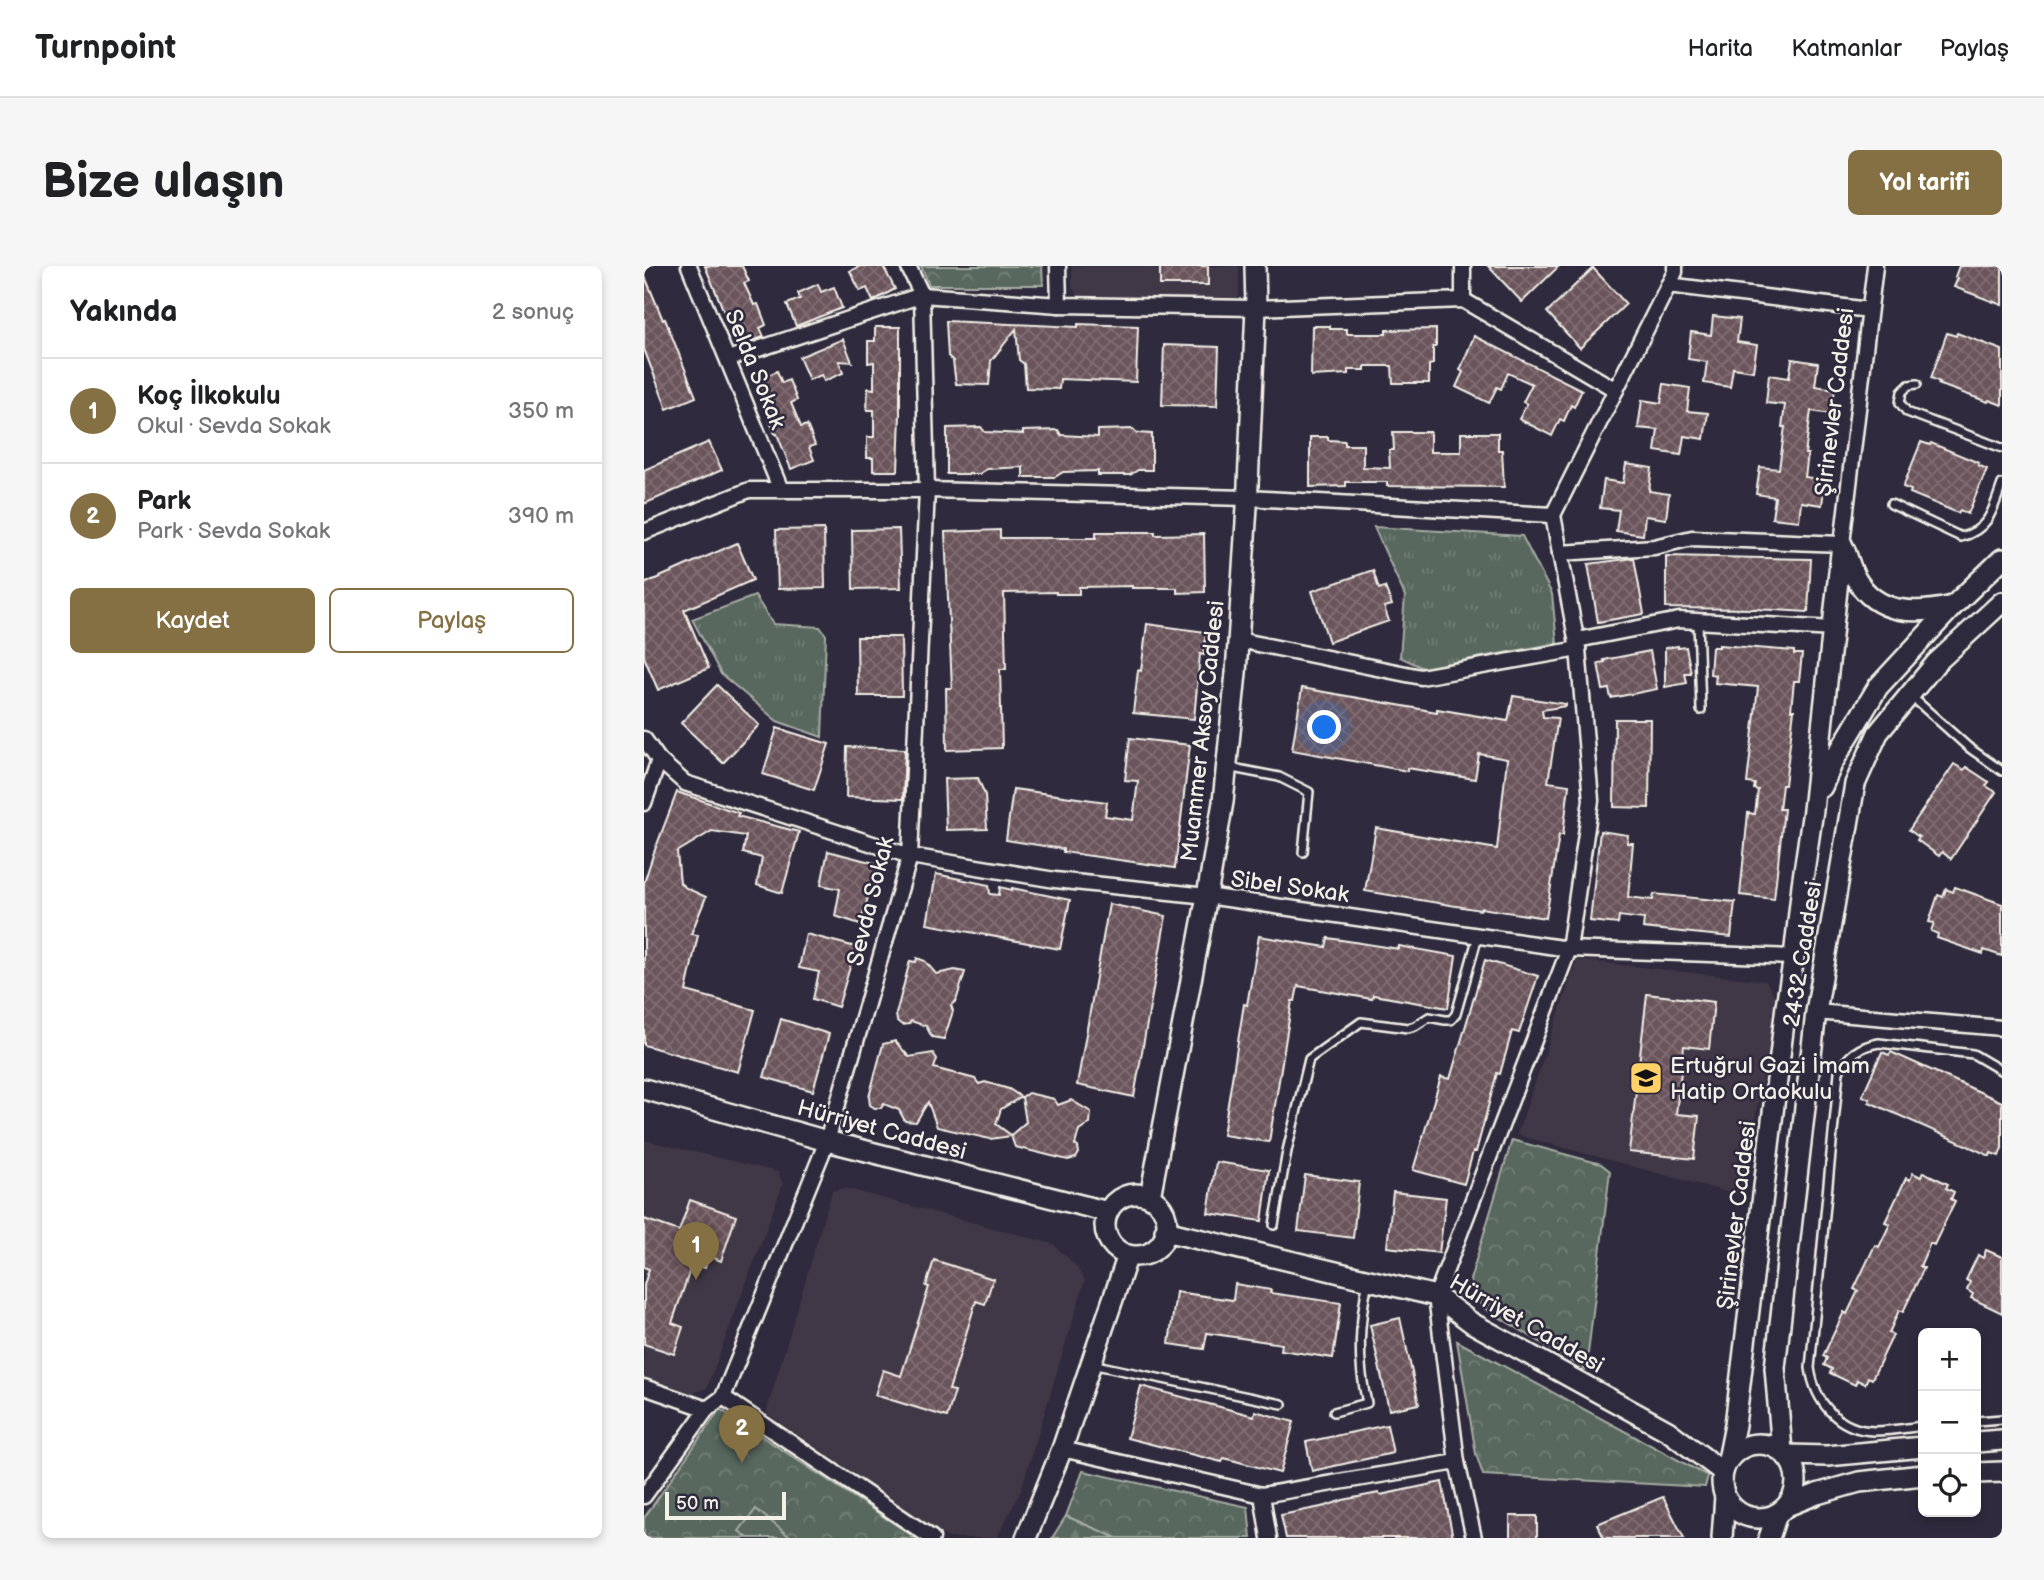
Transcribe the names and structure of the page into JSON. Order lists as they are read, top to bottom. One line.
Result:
{"streets":{"street":["Selda Sokak","Şirinevler Caddesi","Muammer Aksoy Caddesi","Sibel Sokak","Sevda Sokak","2432 Caddesi","Hürriyet Caddesi"]},"crossings":[["Şirinevler Caddesi","Sibel Sokak"],["Şirinevler Caddesi","2432 Caddesi"],["Şirinevler Caddesi","Hürriyet Caddesi"],["Muammer Aksoy Caddesi","Sibel Sokak"],["Muammer Aksoy Caddesi","Hürriyet Caddesi"],["Sibel Sokak","Sevda Sokak"],["Sevda Sokak","Hürriyet Caddesi"],["2432 Caddesi","Hürriyet Caddesi"]],"places":{"school or university":["Ertuğrul Gazi İmam Hatip Ortaokulu"]},"scale_bar":"50 m","page":{"header":"Turnpoint","nav":["Harita","Katmanlar","Paylaş"],"buttons":["Yol tarifi",["Kaydet","Paylaş"]],"title":"Bize ulaşın","heading":["Yakında","2 sonuç"],"list":[{"mark":"1","name":"Koç İlkokulu","note":"Okul · Sevda Sokak","value":"350 m"},{"mark":"2","name":"Park","note":"Park · Sevda Sokak","value":"390 m"}],"pins":["1","2"],"map_buttons":["+","−"],"scale":"50 m"}}
